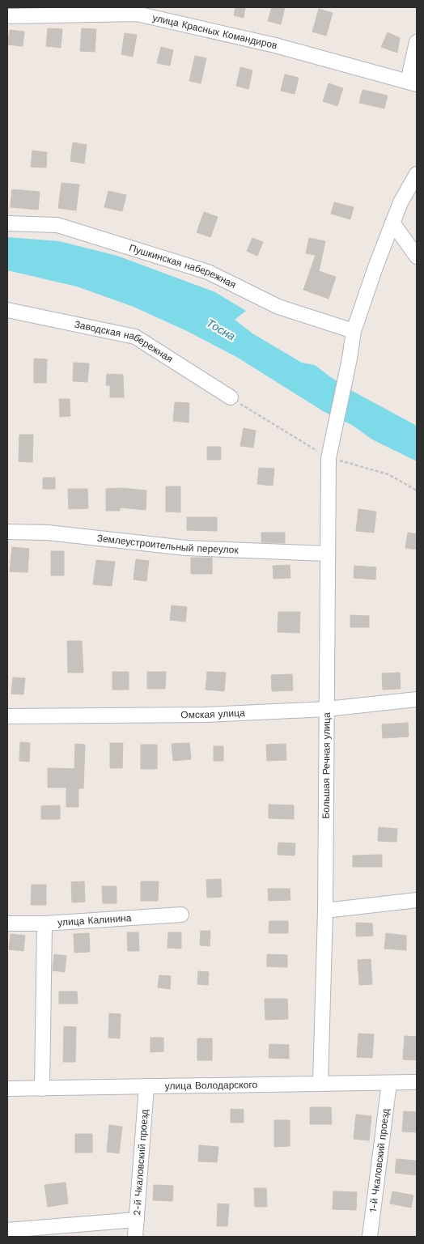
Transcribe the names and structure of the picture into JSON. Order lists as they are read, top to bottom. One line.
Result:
{"streets":{"street":["улица Красных Командиров","Пушкинская набережная","Заводская набережная","Землеустроительный переулок","Омская улица","Большая Речная улица","улица Калинина","улица Володарского","1-й Чкаловский проезд","2-й Чкаловский проезд"]},"crossings":[["Пушкинская набережная","Большая Речная улица"],["Землеустроительный переулок","Большая Речная улица"],["Омская улица","Большая Речная улица"],["Большая Речная улица","улица Володарского"],["улица Володарского","1-й Чкаловский проезд"],["улица Володарского","2-й Чкаловский проезд"]],"water":["Тосна"]}
